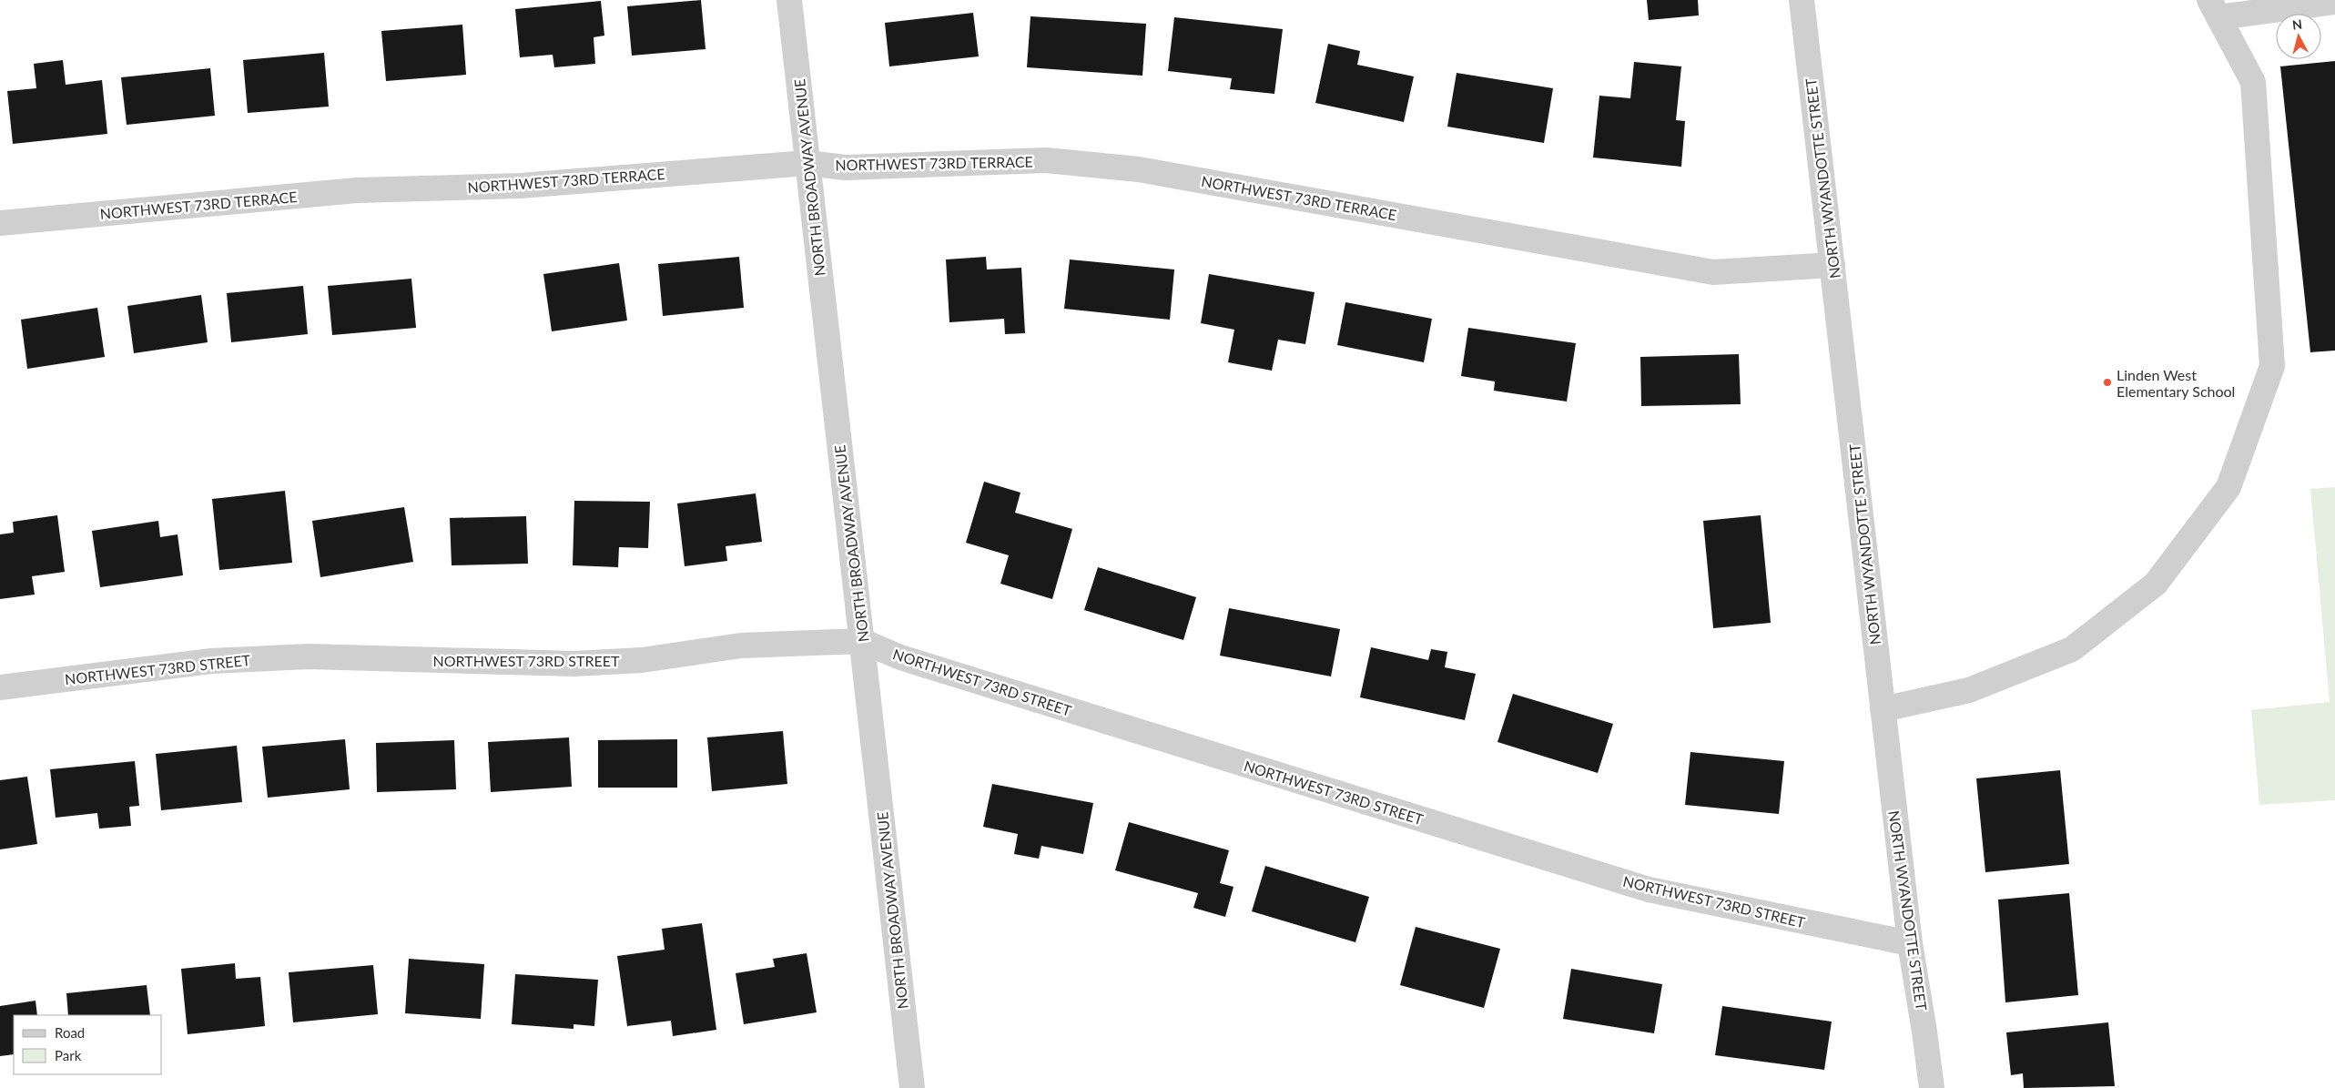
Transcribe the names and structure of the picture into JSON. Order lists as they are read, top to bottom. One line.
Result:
{"streets":{"street":["NORTHWEST 73RD TERRACE","NORTH BROADWAY AVENUE","NORTH WYANDOTTE STREET","NORTHWEST 73RD STREET"]},"crossings":[["NORTHWEST 73RD TERRACE","NORTH BROADWAY AVENUE"],["NORTHWEST 73RD TERRACE","NORTH WYANDOTTE STREET"],["NORTH BROADWAY AVENUE","NORTHWEST 73RD STREET"],["NORTH WYANDOTTE STREET","NORTHWEST 73RD STREET"]],"places":["Linden West Elementary School"],"legend":["Road","Park"],"north":"top"}
